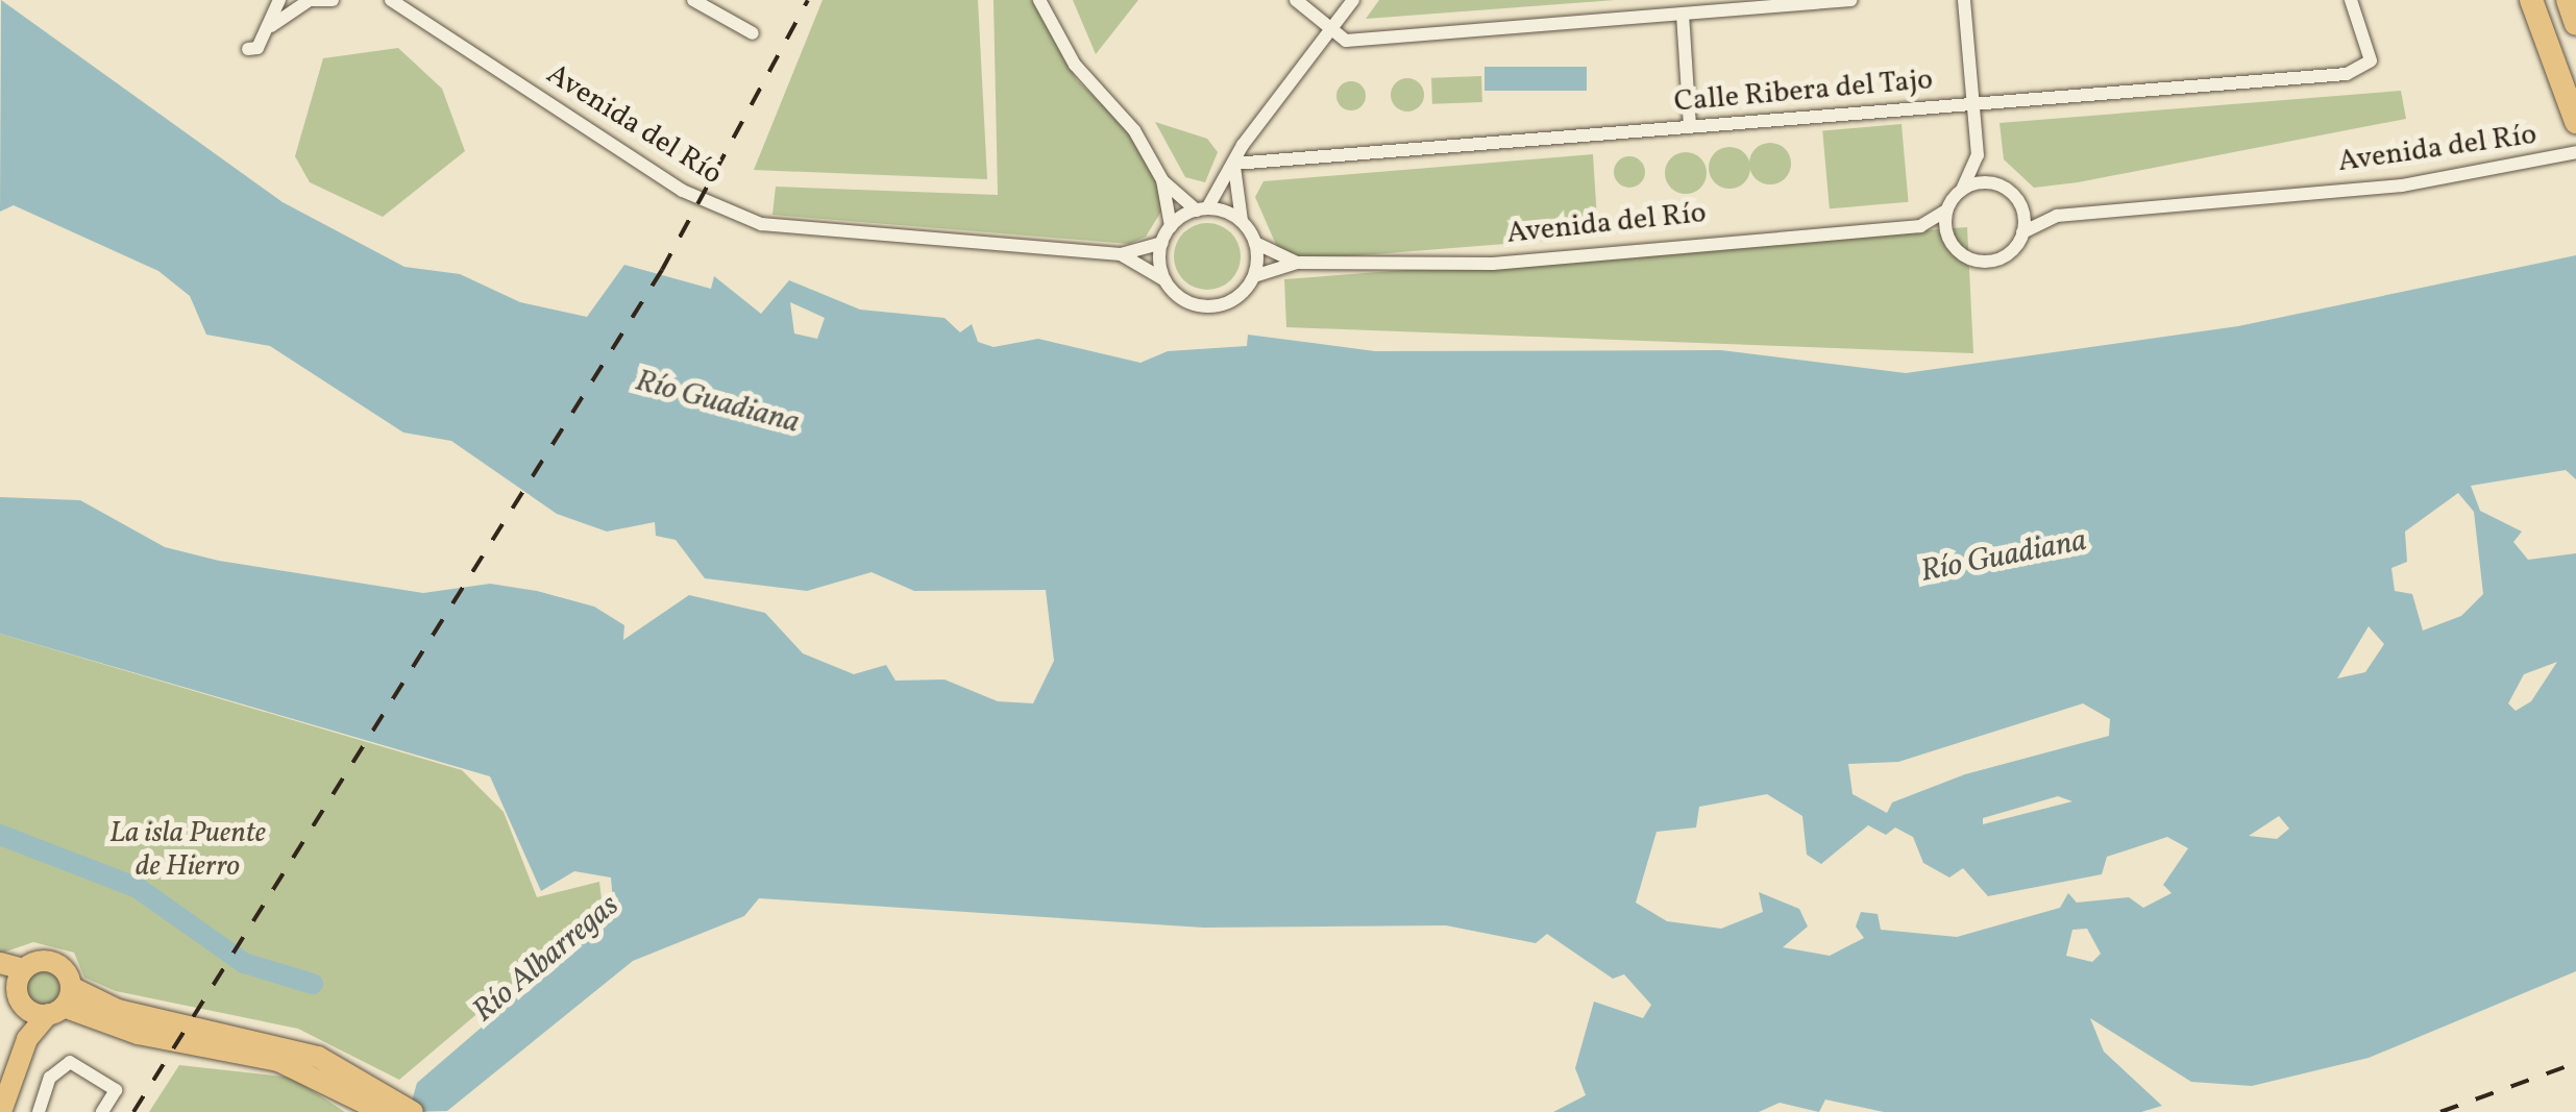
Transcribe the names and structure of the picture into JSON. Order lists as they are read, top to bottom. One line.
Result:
{"streets":{"street":["Calle Ribera del Tajo","Avenida del Río"]},"water":["Río Guadiana","Río Albarregas"],"parks":["La isla Puente de Hierro"]}
